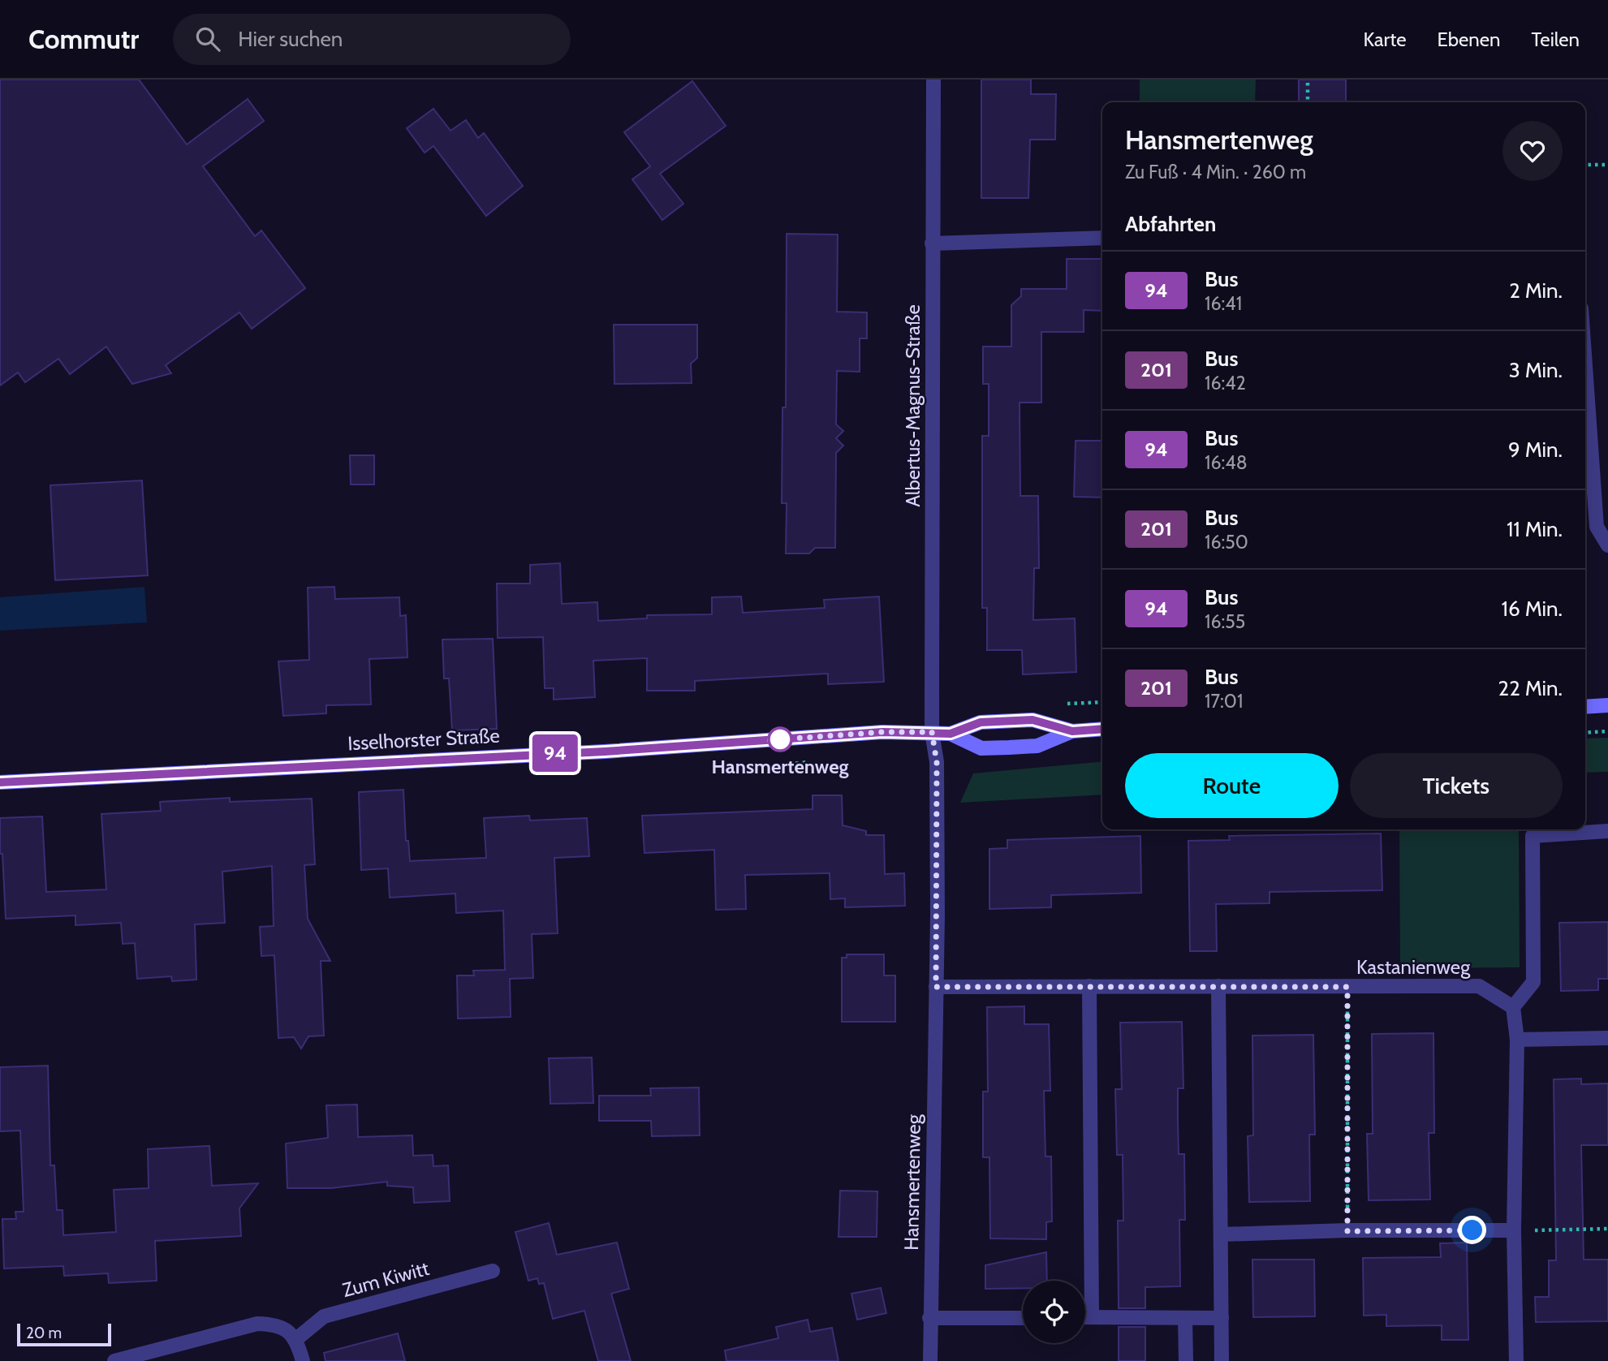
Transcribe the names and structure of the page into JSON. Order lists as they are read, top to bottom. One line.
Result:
{"streets":{"street":["Albertus-Magnus-Straße","Isselhorster Straße","Kastanienweg","Hansmertenweg","Zum Kiwitt"]},"crossings":[["Albertus-Magnus-Straße","Isselhorster Straße"],["Albertus-Magnus-Straße","Hansmertenweg"],["Isselhorster Straße","Hansmertenweg"],["Kastanienweg","Hansmertenweg"]],"places":["Hansmertenweg"],"lines":["bus line 94"],"scale_bar":"20 m","page":{"header":"Commutr","search":"Hier suchen","nav":["Karte","Ebenen","Teilen"],"on_map":"94","heading":[["Hansmertenweg","Zu Fuß · 4 Min. · 260 m"],"Abfahrten"],"list":[{"mark":"94","name":"Bus","note":"16:41","value":"2 Min."},{"mark":"201","name":"Bus","note":"16:42","value":"3 Min."},{"mark":"94","name":"Bus","note":"16:48","value":"9 Min."},{"mark":"201","name":"Bus","note":"16:50","value":"11 Min."},{"mark":"94","name":"Bus","note":"16:55","value":"16 Min."},{"mark":"201","name":"Bus","note":"17:01","value":"22 Min."}],"buttons":["Route","Tickets"],"scale":"20 m"}}
